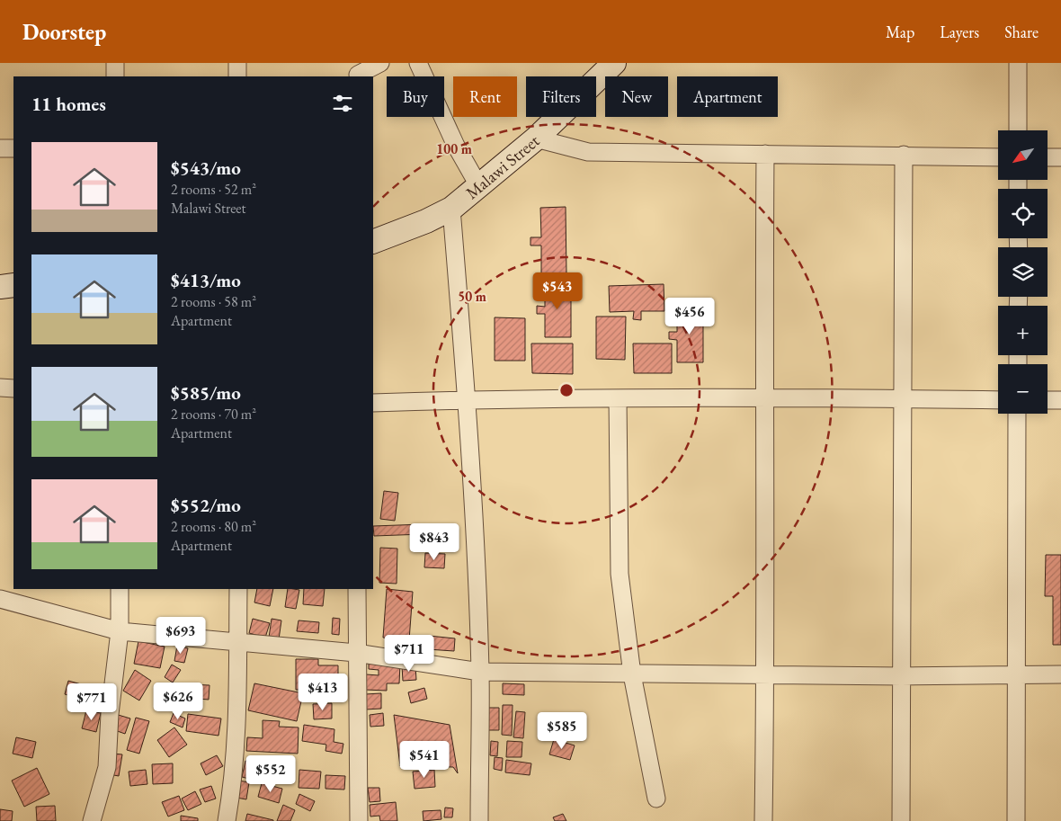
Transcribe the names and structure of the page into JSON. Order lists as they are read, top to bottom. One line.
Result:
{"streets":{"street":["Malawi Street"]},"north":"bottom left","page":{"header":"Doorstep","nav":["Map","Layers","Share"],"chip":["Buy","Rent","Filters","New","Apartment"],"heading":"11 homes","map_buttons":["+","−"],"list":[{"name":"$543/mo","note":"2 rooms · 52 m² · Malawi Street"},{"name":"$413/mo","note":"2 rooms · 58 m² · Apartment"},{"name":"$585/mo","note":"2 rooms · 70 m² · Apartment"},{"name":"$552/mo","note":"2 rooms · 80 m² · Apartment"}],"price":["$543","$456","$843","$693","$711","$413","$626","$771","$585","$541","$552"]},"rings":["100 m","50 m"]}
